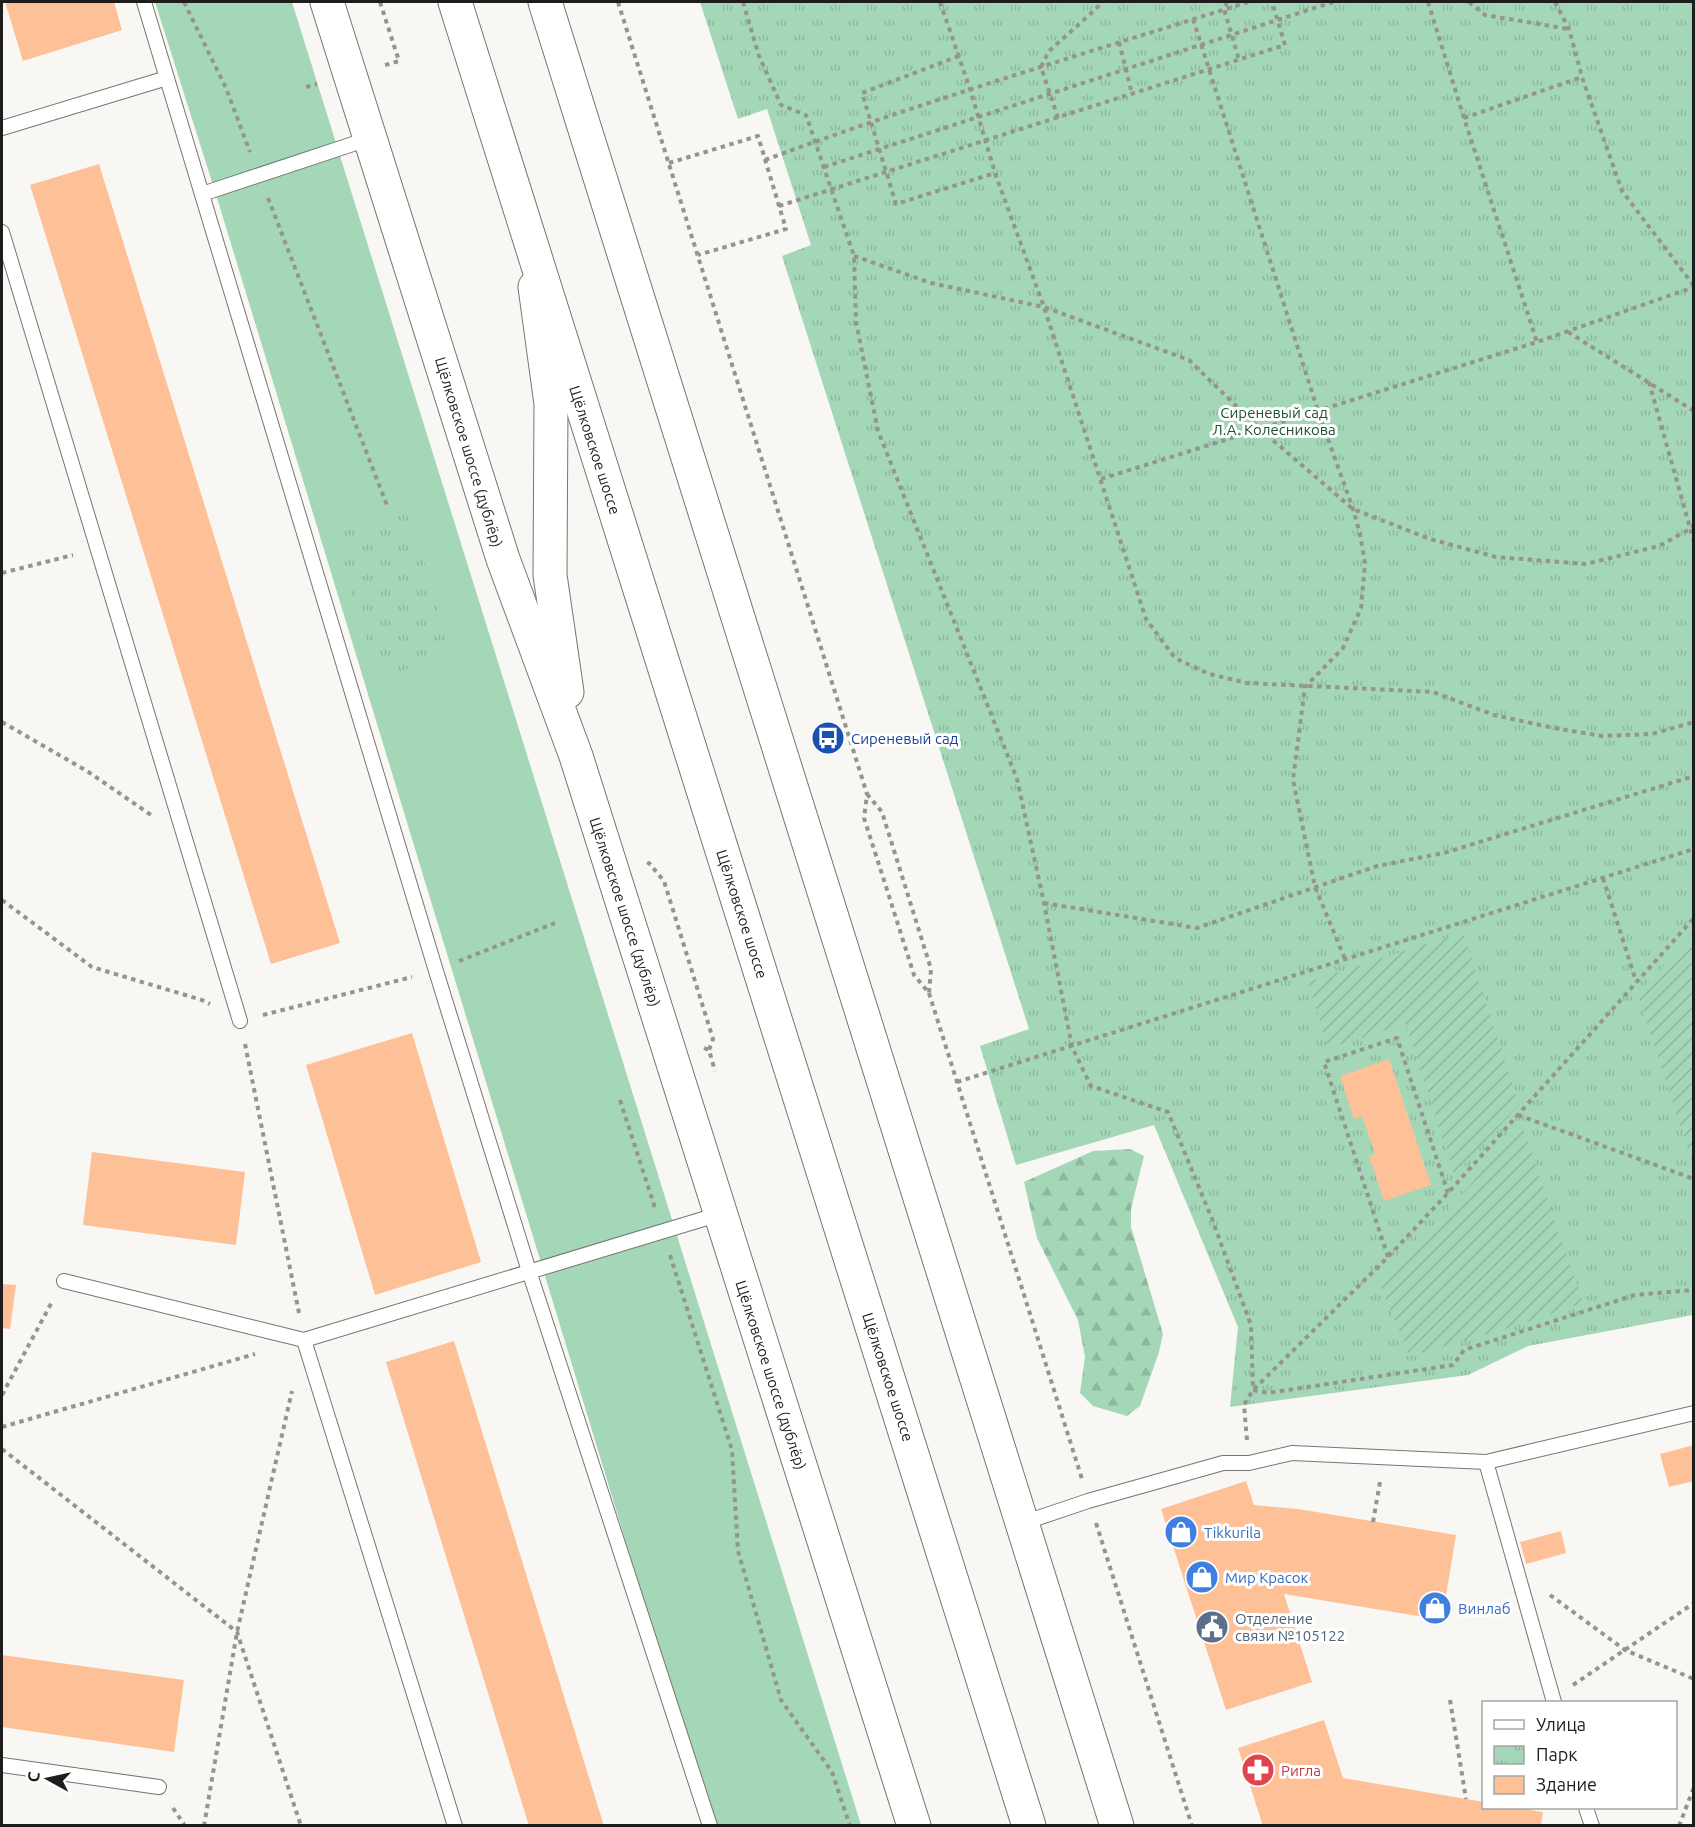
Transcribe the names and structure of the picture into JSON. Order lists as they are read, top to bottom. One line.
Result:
{"streets":{"main road":["Щёлковское шоссе","Щёлковское шоссе (дублёр)"]},"parks":["Сиреневый сад Л.А. Колесникова"],"places":{"bus stop":["Сиреневый сад"],"shop":["Tikkurila","Мир Красок","Винлаб"],"public building":["Отделение связи №105122"],"pharmacy":["Ригла"]},"legend":["Улица","Парк","Здание"],"north":"left"}
